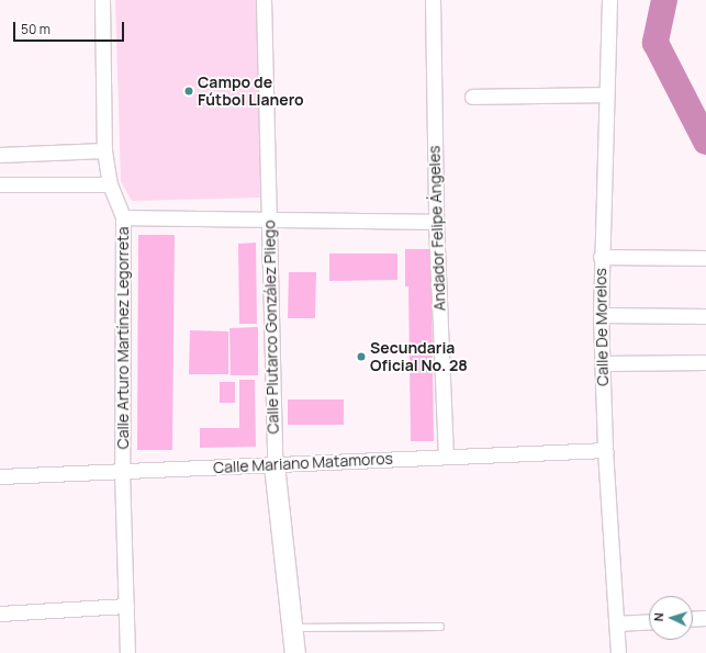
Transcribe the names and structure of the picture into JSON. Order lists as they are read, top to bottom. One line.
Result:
{"streets":{"street":["Andador Felipe Ángeles","Calle Plutarco González Pliego","Calle De Morelos","Calle Arturo Martínez Legorreta","Calle Mariano Matamoros"]},"crossings":[["Andador Felipe Ángeles","Calle Mariano Matamoros"],["Calle Plutarco González Pliego","Calle Mariano Matamoros"],["Calle De Morelos","Calle Mariano Matamoros"],["Calle Arturo Martínez Legorreta","Calle Mariano Matamoros"]],"places":["Campo de Fútbol Llanero","Secundaria Oficial No. 28"],"scale_bar":"50 m","north":"left"}
